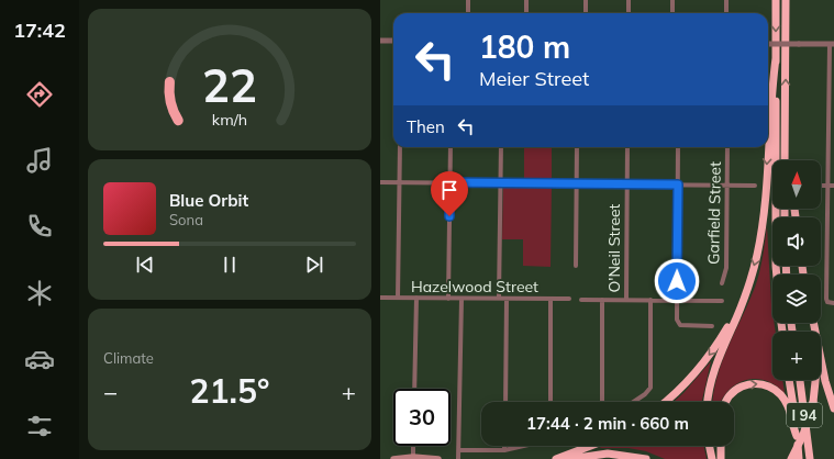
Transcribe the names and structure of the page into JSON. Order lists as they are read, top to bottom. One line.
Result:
{"streets":{"highway":["I 94"],"street":["Garfield Street","O'Neil Street","Hazelwood Street"]},"north":"top","page":{"tabs":"17:42","turn":["180 m","Meier Street"],"then":"Then","map_buttons":"+","song":["Blue Orbit","Sona"],"tile":"Climate","heat":["−","21.5°","+"],"limit":"30","trip":"17:44 · 2 min · 660 m","gauge":["22","km/h"]}}
